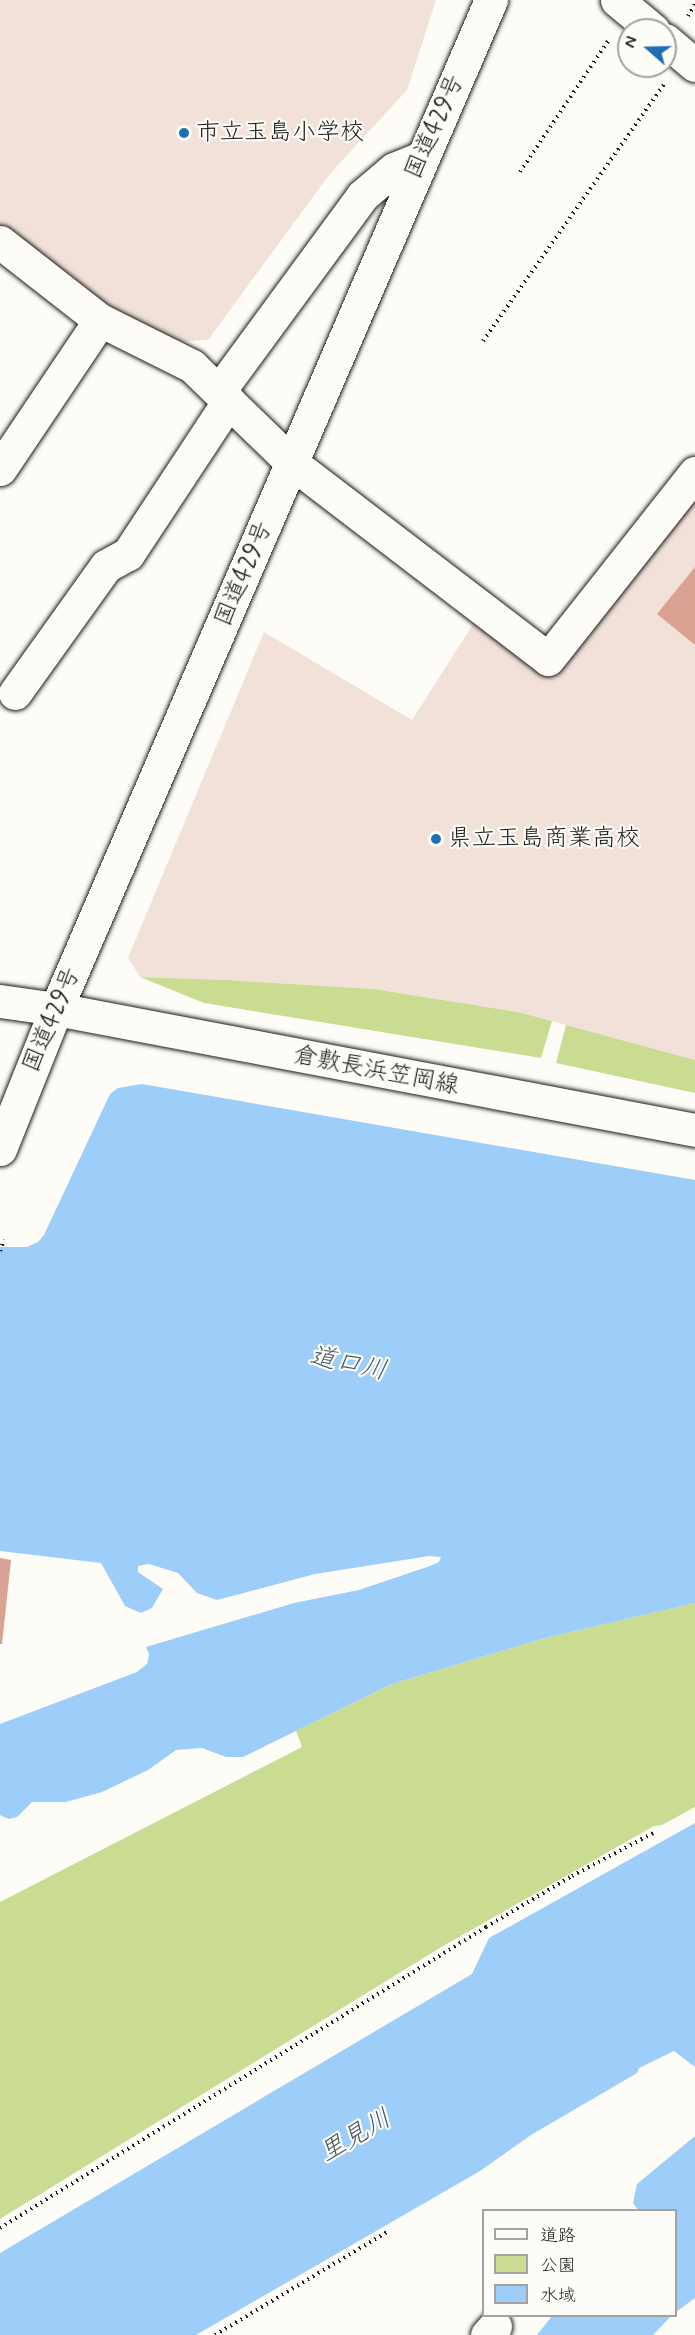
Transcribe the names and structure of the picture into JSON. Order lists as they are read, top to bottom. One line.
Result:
{"streets":{"main road":["国道429号","倉敷長浜笠岡線"]},"crossings":[["国道429号","倉敷長浜笠岡線"]],"water":["道口川","里見川"],"places":["市立玉島小学校","県立玉島商業高校"],"legend":["道路","公園","水域"],"north":"left"}
